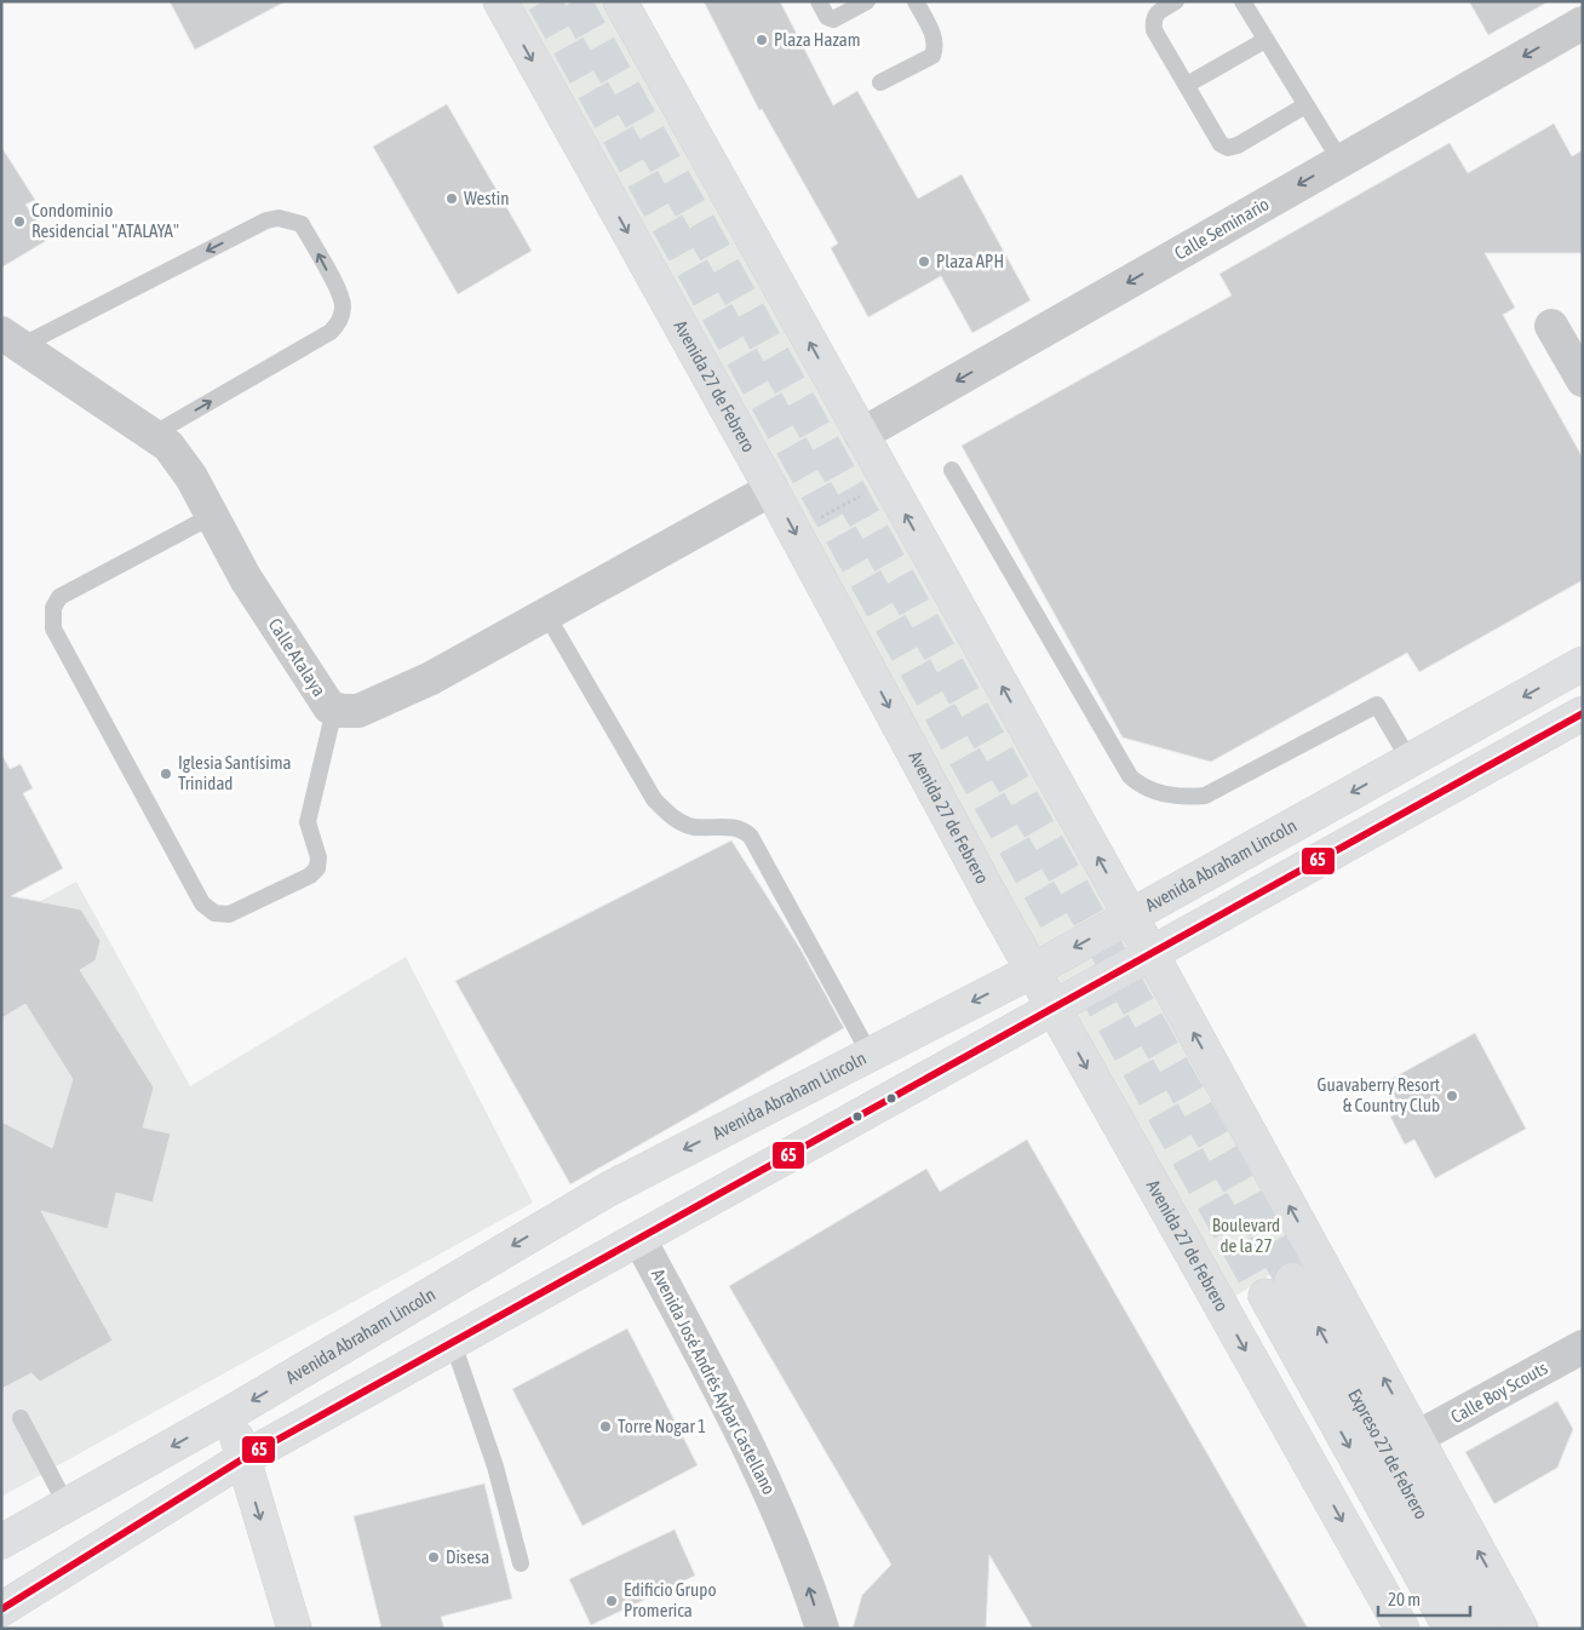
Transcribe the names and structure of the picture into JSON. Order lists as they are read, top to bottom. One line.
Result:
{"streets":{"main road":["Avenida 27 de Febrero","Avenida Abraham Lincoln","Expreso 27 de Febrero"],"street":["Calle Seminario","Calle Atalaya","Avenida José Andrés Aybar Castellano","Calle Boy Scouts"]},"crossings":[["Avenida 27 de Febrero","Calle Atalaya"],["Avenida 27 de Febrero","Avenida Abraham Lincoln"]],"one_way":["Calle Seminario","Avenida José Andrés Aybar Castellano"],"parks":["Boulevard de la 27"],"places":["Plaza Hazam","Westin","Condominio Residencial \"ATALAYA\"","Plaza APH","Iglesia Santísima Trinidad","Guavaberry Resort & Country Club","Torre Nogar 1","Disesa","Edificio Grupo Promerica"],"lines":["transit line 65"],"scale_bar":"20 m"}
